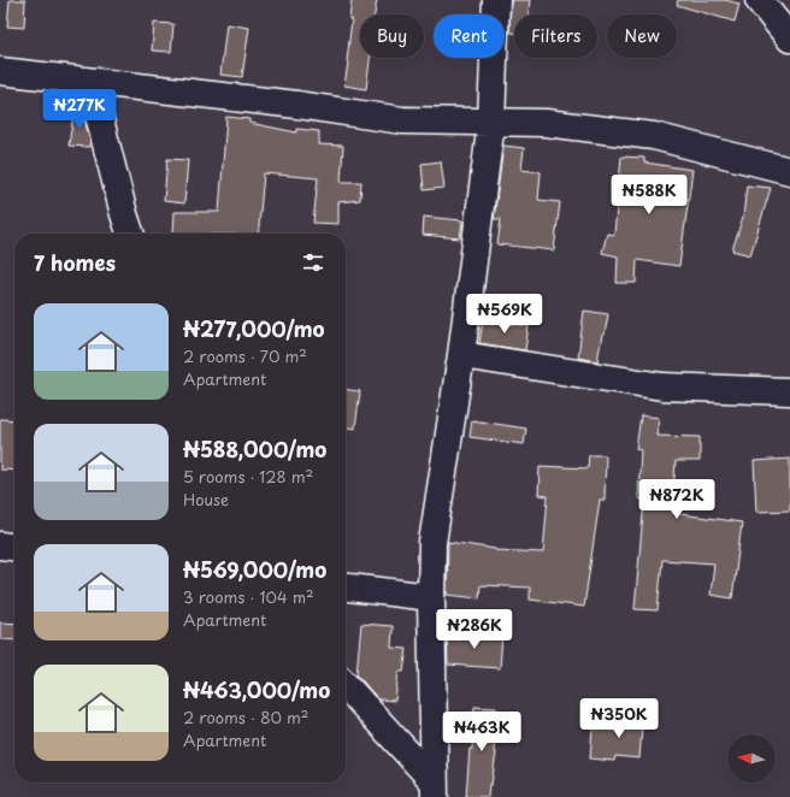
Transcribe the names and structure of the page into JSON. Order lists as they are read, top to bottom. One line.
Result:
{"north":"left","page":{"chip":["Buy","Rent","Filters","New"],"price":["₦277K","₦588K","₦569K","₦872K","₦286K","₦350K","₦463K"],"heading":"7 homes","list":[{"name":"₦277,000/mo","note":"2 rooms · 70 m² · Apartment"},{"name":"₦588,000/mo","note":"5 rooms · 128 m² · House"},{"name":"₦569,000/mo","note":"3 rooms · 104 m² · Apartment"},{"name":"₦463,000/mo","note":"2 rooms · 80 m² · Apartment"}]}}
